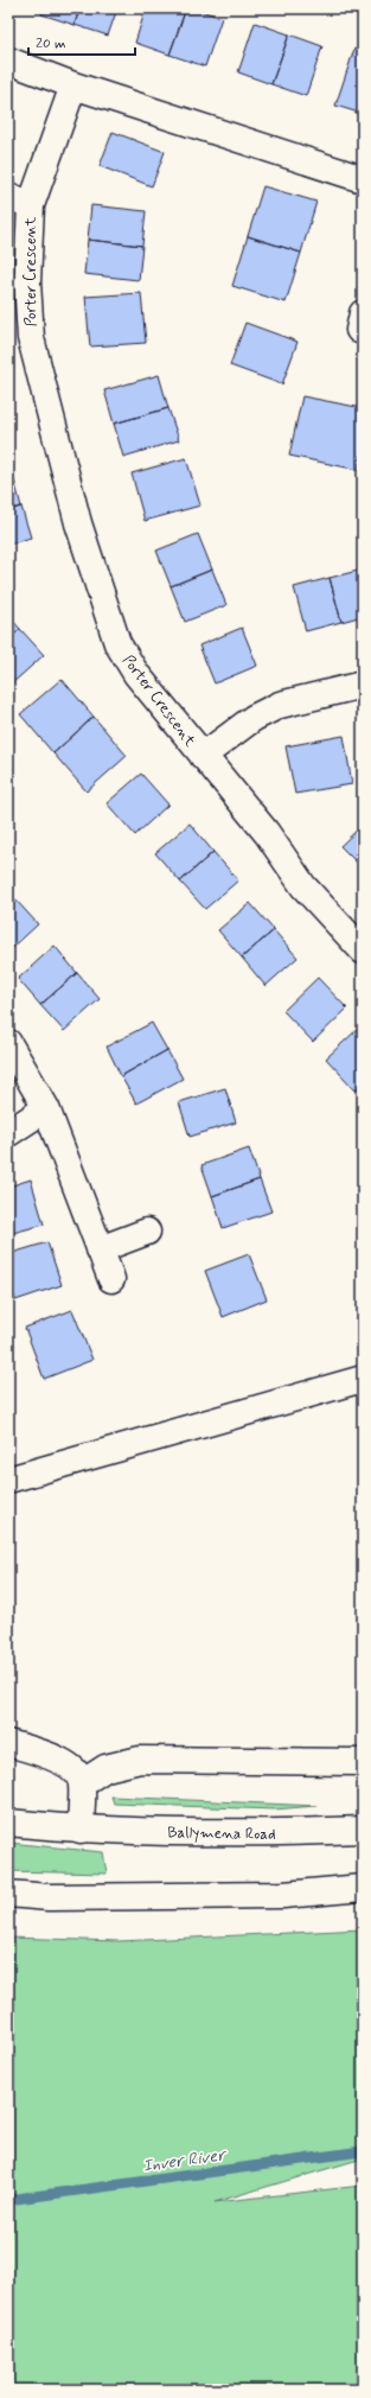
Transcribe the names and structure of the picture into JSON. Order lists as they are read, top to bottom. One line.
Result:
{"streets":{"main road":["Porter Crescent","Ballymena Road"]},"water":["Inver River"],"scale_bar":"20 m"}
